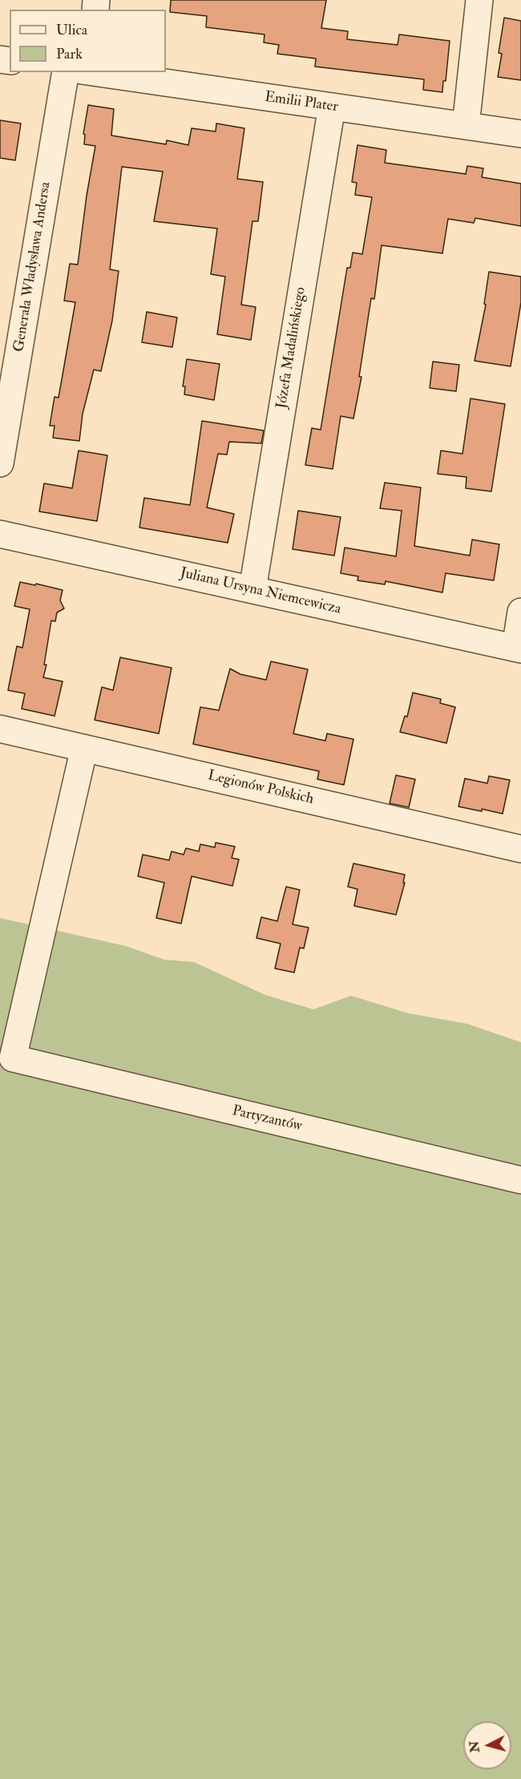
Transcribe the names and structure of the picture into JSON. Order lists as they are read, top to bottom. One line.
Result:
{"streets":{"street":["Emilii Plater","Generała Władysława Andersa","Józefa Madalińskiego","Juliana Ursyna Niemcewicza","Legionów Polskich","Partyzantów"]},"crossings":[["Emilii Plater","Józefa Madalińskiego"],["Józefa Madalińskiego","Juliana Ursyna Niemcewicza"],["Legionów Polskich","Partyzantów"]],"legend":["Ulica","Park"],"north":"left"}
